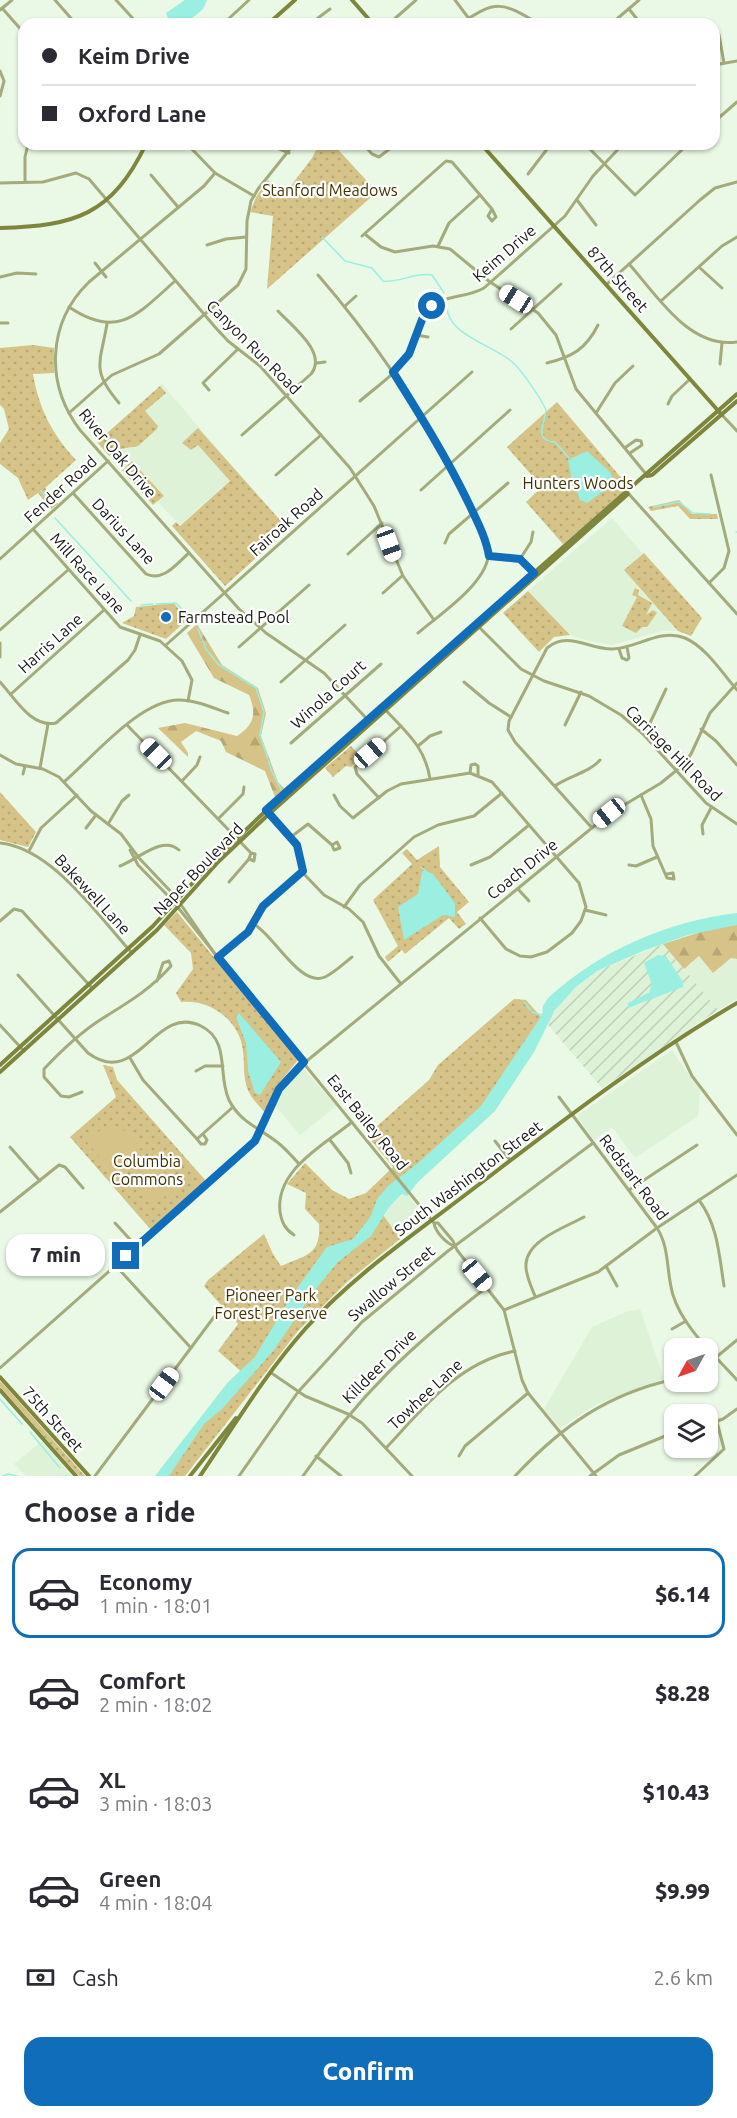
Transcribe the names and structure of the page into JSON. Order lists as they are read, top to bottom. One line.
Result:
{"streets":{"main road":["87th Street","Naper Boulevard","South Washington Street","75th Street"],"street":["Keim Drive","Canyon Run Road","River Oak Drive","Fender Road","Fairoak Road","Darius Lane","Mill Race Lane","Harris Lane","Winola Court","Carriage Hill Road","Coach Drive","Bakewell Lane","East Bailey Road","Redstart Road","Swallow Street","Killdeer Drive","Towhee Lane"]},"crossings":[["Keim Drive","87th Street"],["87th Street","Naper Boulevard"],["Canyon Run Road","River Oak Drive"],["Canyon Run Road","Fairoak Road"],["River Oak Drive","Fender Road"],["River Oak Drive","Fairoak Road"],["River Oak Drive","Darius Lane"],["River Oak Drive","Winola Court"],["River Oak Drive","Naper Boulevard"],["Fender Road","Darius Lane"],["Fender Road","Mill Race Lane"],["Fairoak Road","Mill Race Lane"],["Mill Race Lane","Harris Lane"],["Carriage Hill Road","Naper Boulevard"],["Carriage Hill Road","Coach Drive"],["Naper Boulevard","Bakewell Lane"],["Naper Boulevard","East Bailey Road"],["Coach Drive","East Bailey Road"],["East Bailey Road","South Washington Street"],["East Bailey Road","Swallow Street"],["East Bailey Road","Killdeer Drive"],["East Bailey Road","Towhee Lane"],["Redstart Road","South Washington Street"],["Redstart Road","Swallow Street"]],"parks":["Stanford Meadows","Hunters Woods","Columbia Commons","Pioneer Park Forest Preserve"],"places":["Farmstead Pool"],"north":"bottom left","page":{"banner":["Keim Drive","Oxford Lane"],"bubble":"7 min","heading":"Choose a ride","list":[{"name":"Economy","note":"1 min · 18:01","value":"$6.14"},{"name":"Comfort","note":"2 min · 18:02","value":"$8.28"},{"name":"XL","note":"3 min · 18:03","value":"$10.43"},{"name":"Green","note":"4 min · 18:04","value":"$9.99"}],"pay":["Cash","2.6 km"],"buttons":"Confirm"}}
